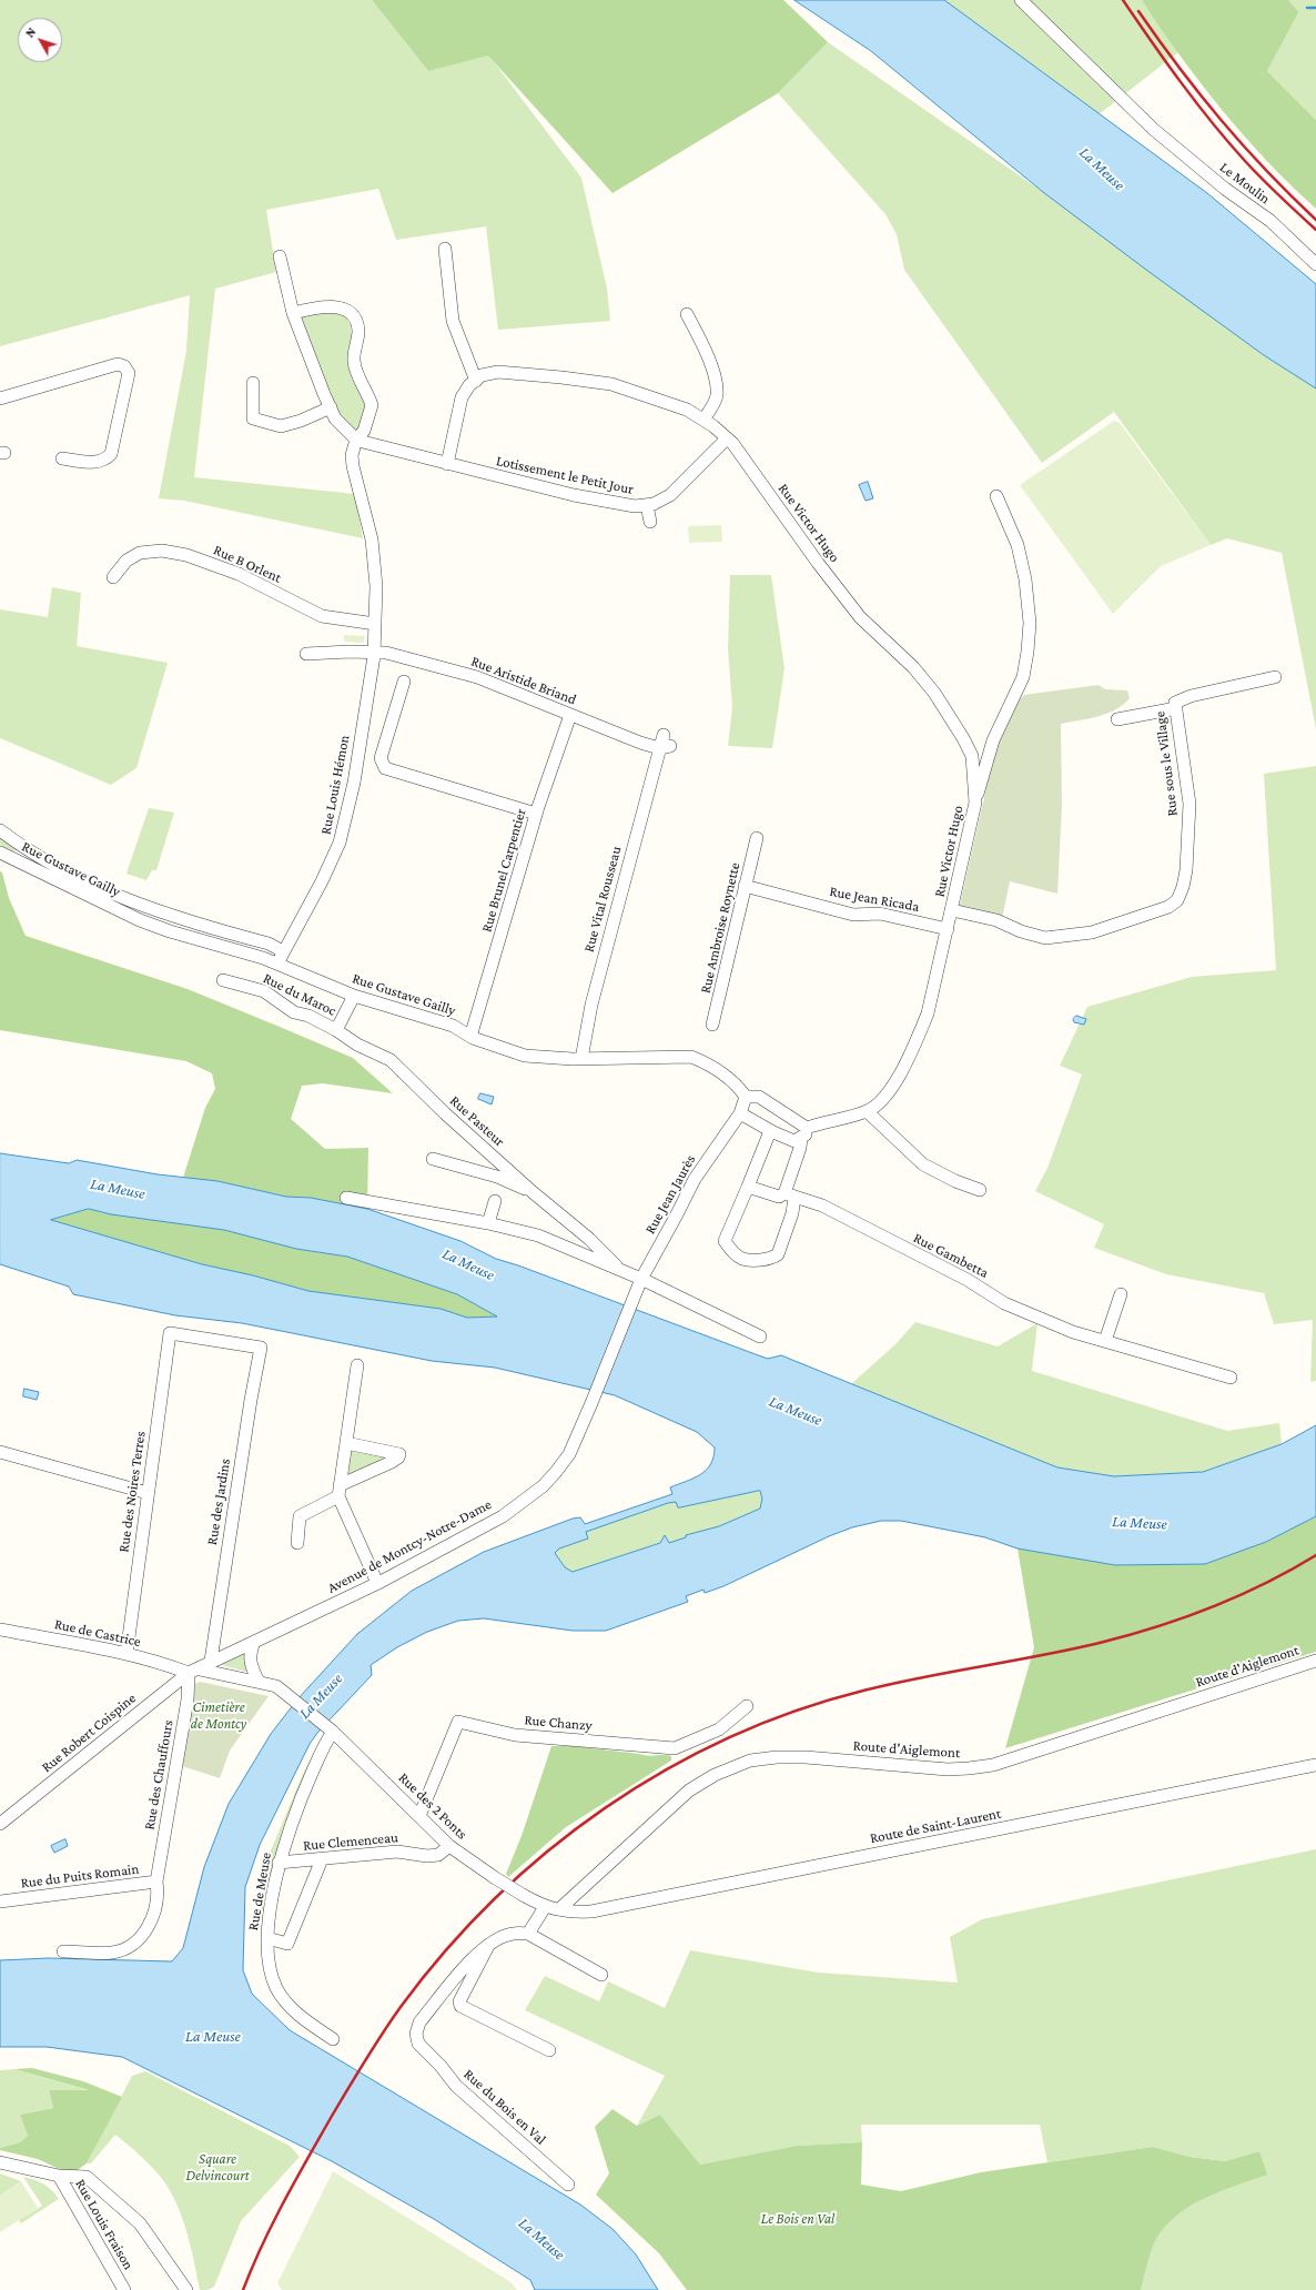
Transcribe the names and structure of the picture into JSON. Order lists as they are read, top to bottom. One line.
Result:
{"streets":{"street":["Le Moulin","Lotissement le Petit Jour","Rue Victor Hugo","Rue B Orlent","Rue Aristide Briand","Rue sous le Village","Rue Louis Hémon","Rue Gustave Gailly","Rue Brunel Carpentier","Rue Vital Rousseau","Rue Jean Ricada","Rue Ambroise Roynette","Rue du Maroc","Rue Pasteur","Rue Jean Jaurès","Rue Gambetta","Rue des Noires Terres","Rue des Jardins","Avenue de Montcy-Notre-Dame","Rue de Castrice","Route d'Aiglemont","Rue Chanzy","Rue Robert Coispine","Rue des Chauffours","Rue des 2 Ponts","Route de Saint-Laurent","Rue Clemenceau","Rue du Puits Romain","Rue de Meuse","Rue du Bois en Val","Rue Louis Fraison"]},"crossings":[["Lotissement le Petit Jour","Rue Victor Hugo"],["Lotissement le Petit Jour","Rue Louis Hémon"],["Rue Victor Hugo","Rue sous le Village"],["Rue Victor Hugo","Rue Gustave Gailly"],["Rue Victor Hugo","Rue Jean Ricada"],["Rue B Orlent","Rue Louis Hémon"],["Rue Aristide Briand","Rue Louis Hémon"],["Rue Aristide Briand","Rue Brunel Carpentier"],["Rue Aristide Briand","Rue Vital Rousseau"],["Rue Louis Hémon","Rue Gustave Gailly"],["Rue Gustave Gailly","Rue Brunel Carpentier"],["Rue Gustave Gailly","Rue Vital Rousseau"],["Rue Gustave Gailly","Rue Jean Jaurès"],["Rue Jean Ricada","Rue Ambroise Roynette"],["Rue du Maroc","Rue Pasteur"],["Rue Jean Jaurès","Avenue de Montcy-Notre-Dame"],["Rue des Noires Terres","Rue des Jardins"],["Rue des Noires Terres","Rue de Castrice"],["Rue des Jardins","Avenue de Montcy-Notre-Dame"],["Avenue de Montcy-Notre-Dame","Rue de Castrice"],["Avenue de Montcy-Notre-Dame","Rue Robert Coispine"],["Avenue de Montcy-Notre-Dame","Rue des Chauffours"],["Rue de Castrice","Rue Robert Coispine"],["Rue de Castrice","Rue des Chauffours"],["Rue de Castrice","Rue des 2 Ponts"],["Route d'Aiglemont","Route de Saint-Laurent"],["Rue Chanzy","Rue des 2 Ponts"],["Rue Robert Coispine","Rue des Chauffours"],["Rue des Chauffours","Rue du Puits Romain"],["Rue des 2 Ponts","Route de Saint-Laurent"],["Rue des 2 Ponts","Rue Clemenceau"],["Rue des 2 Ponts","Rue de Meuse"],["Rue Clemenceau","Rue de Meuse"]],"water":["La Meuse"],"parks":["Cimetière de Montcy","Square Delvincourt","Le Bois en Val"],"north":"top left"}
